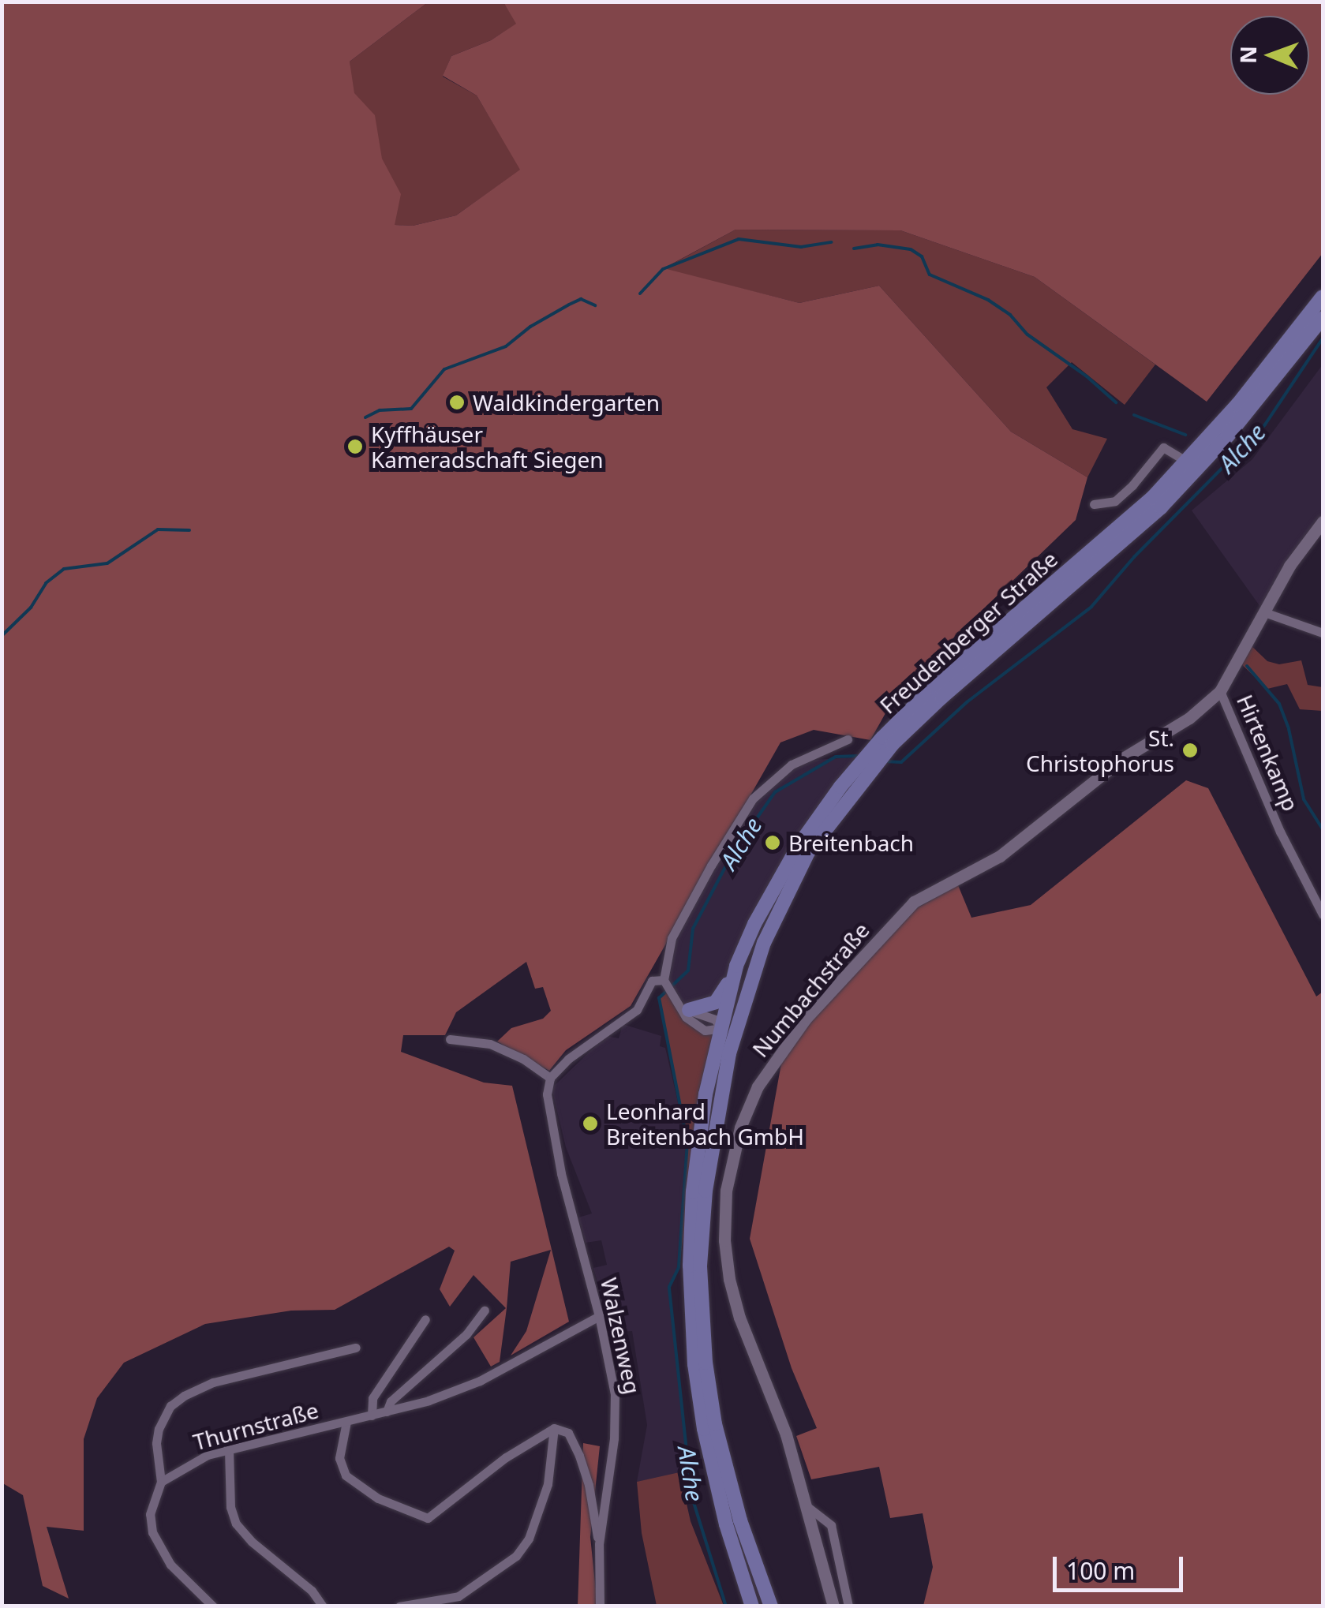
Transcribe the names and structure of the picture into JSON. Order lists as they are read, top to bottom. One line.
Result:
{"streets":{"main road":["Freudenberger Straße"],"street":["Hirtenkamp","Numbachstraße","Walzenweg","Thurnstraße"]},"crossings":[["Hirtenkamp","Numbachstraße"],["Walzenweg","Thurnstraße"]],"water":["Alche"],"places":["Waldkindergarten","Kyffhäuser Kameradschaft Siegen","St. Christophorus","Breitenbach","Leonhard Breitenbach GmbH"],"scale_bar":"100 m","north":"left"}
